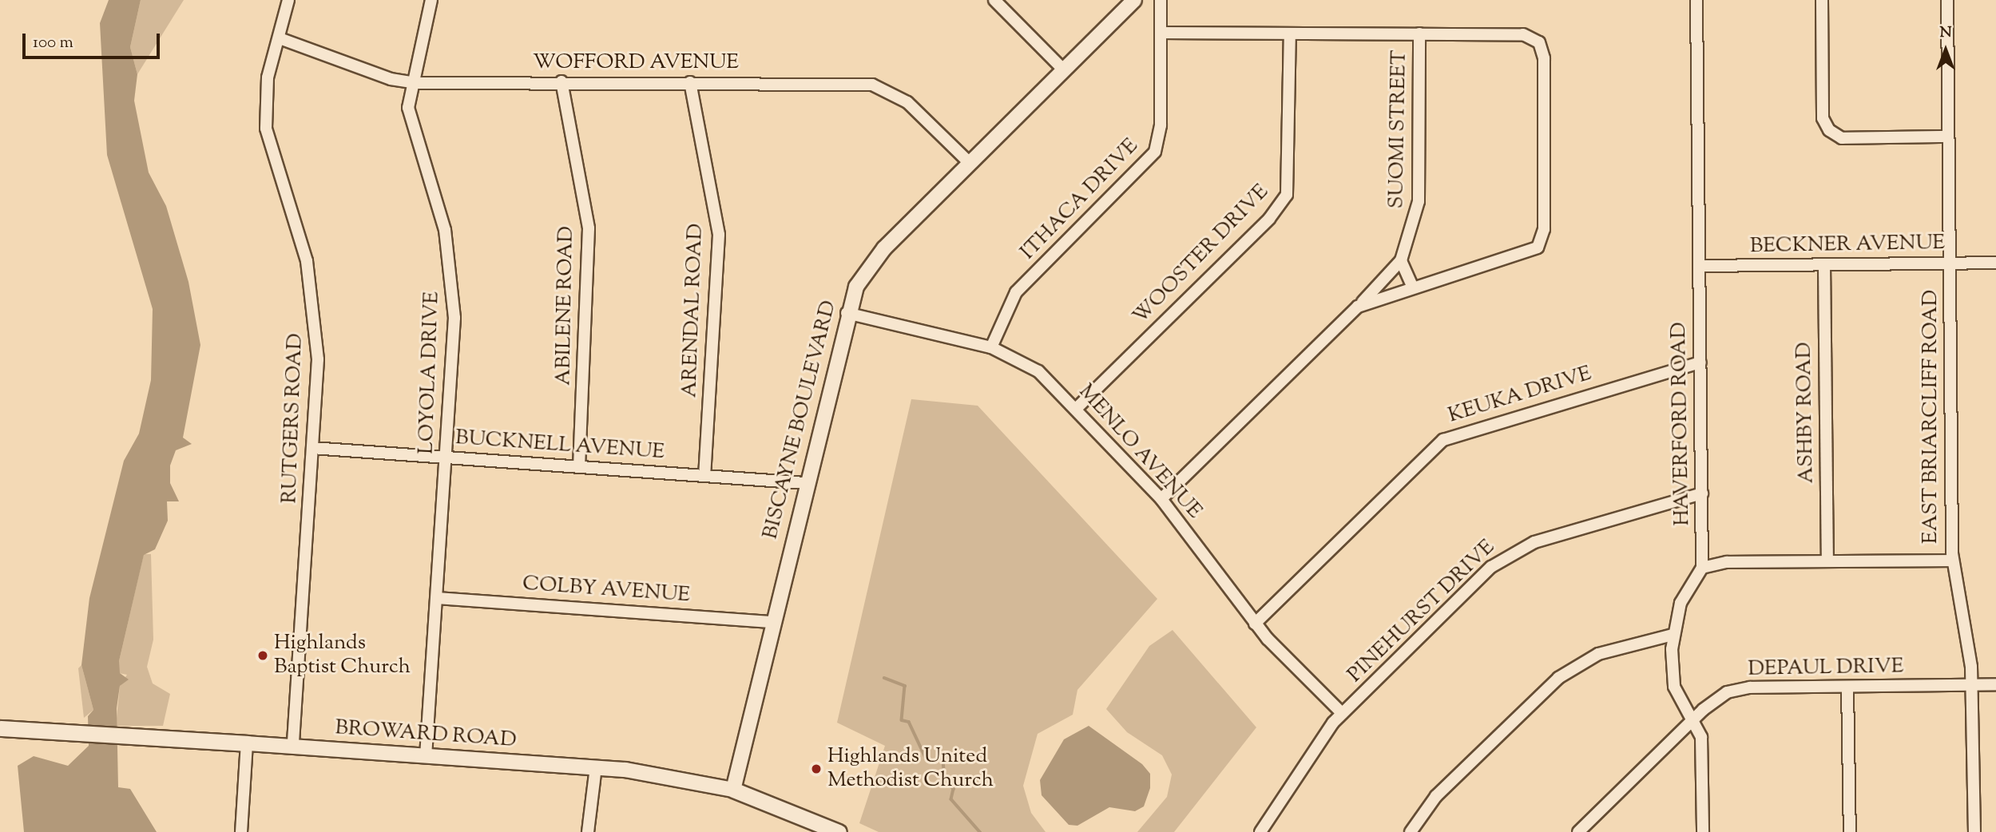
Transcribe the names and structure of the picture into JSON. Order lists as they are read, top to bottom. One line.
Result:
{"streets":{"main road":["BROWARD ROAD"],"street":["WOFFORD AVENUE","SUOMI STREET","ITHACA DRIVE","BECKNER AVENUE","WOOSTER DRIVE","ABILENE ROAD","ARENDAL ROAD","LOYOLA DRIVE","KEUKA DRIVE","ASHBY ROAD","EAST BRIARCLIFF ROAD","RUTGERS ROAD","BISCAYNE BOULEVARD","HAVERFORD ROAD","BUCKNELL AVENUE","MENLO AVENUE","COLBY AVENUE","PINEHURST DRIVE","DEPAUL DRIVE"]},"crossings":[["WOFFORD AVENUE","ABILENE ROAD"],["WOFFORD AVENUE","ARENDAL ROAD"],["WOFFORD AVENUE","LOYOLA DRIVE"],["WOFFORD AVENUE","RUTGERS ROAD"],["WOFFORD AVENUE","BISCAYNE BOULEVARD"],["ITHACA DRIVE","MENLO AVENUE"],["BECKNER AVENUE","ASHBY ROAD"],["BECKNER AVENUE","EAST BRIARCLIFF ROAD"],["BECKNER AVENUE","HAVERFORD ROAD"],["WOOSTER DRIVE","MENLO AVENUE"],["ABILENE ROAD","BUCKNELL AVENUE"],["ARENDAL ROAD","BUCKNELL AVENUE"],["LOYOLA DRIVE","BUCKNELL AVENUE"],["LOYOLA DRIVE","COLBY AVENUE"],["LOYOLA DRIVE","BROWARD ROAD"],["KEUKA DRIVE","HAVERFORD ROAD"],["KEUKA DRIVE","MENLO AVENUE"],["EAST BRIARCLIFF ROAD","DEPAUL DRIVE"],["RUTGERS ROAD","BUCKNELL AVENUE"],["RUTGERS ROAD","BROWARD ROAD"],["BISCAYNE BOULEVARD","BUCKNELL AVENUE"],["BISCAYNE BOULEVARD","MENLO AVENUE"],["BISCAYNE BOULEVARD","COLBY AVENUE"],["BISCAYNE BOULEVARD","BROWARD ROAD"],["HAVERFORD ROAD","PINEHURST DRIVE"],["MENLO AVENUE","PINEHURST DRIVE"]],"places":["Highlands Baptist Church","Highlands United Methodist Church"],"scale_bar":"100 m","north":"top"}
